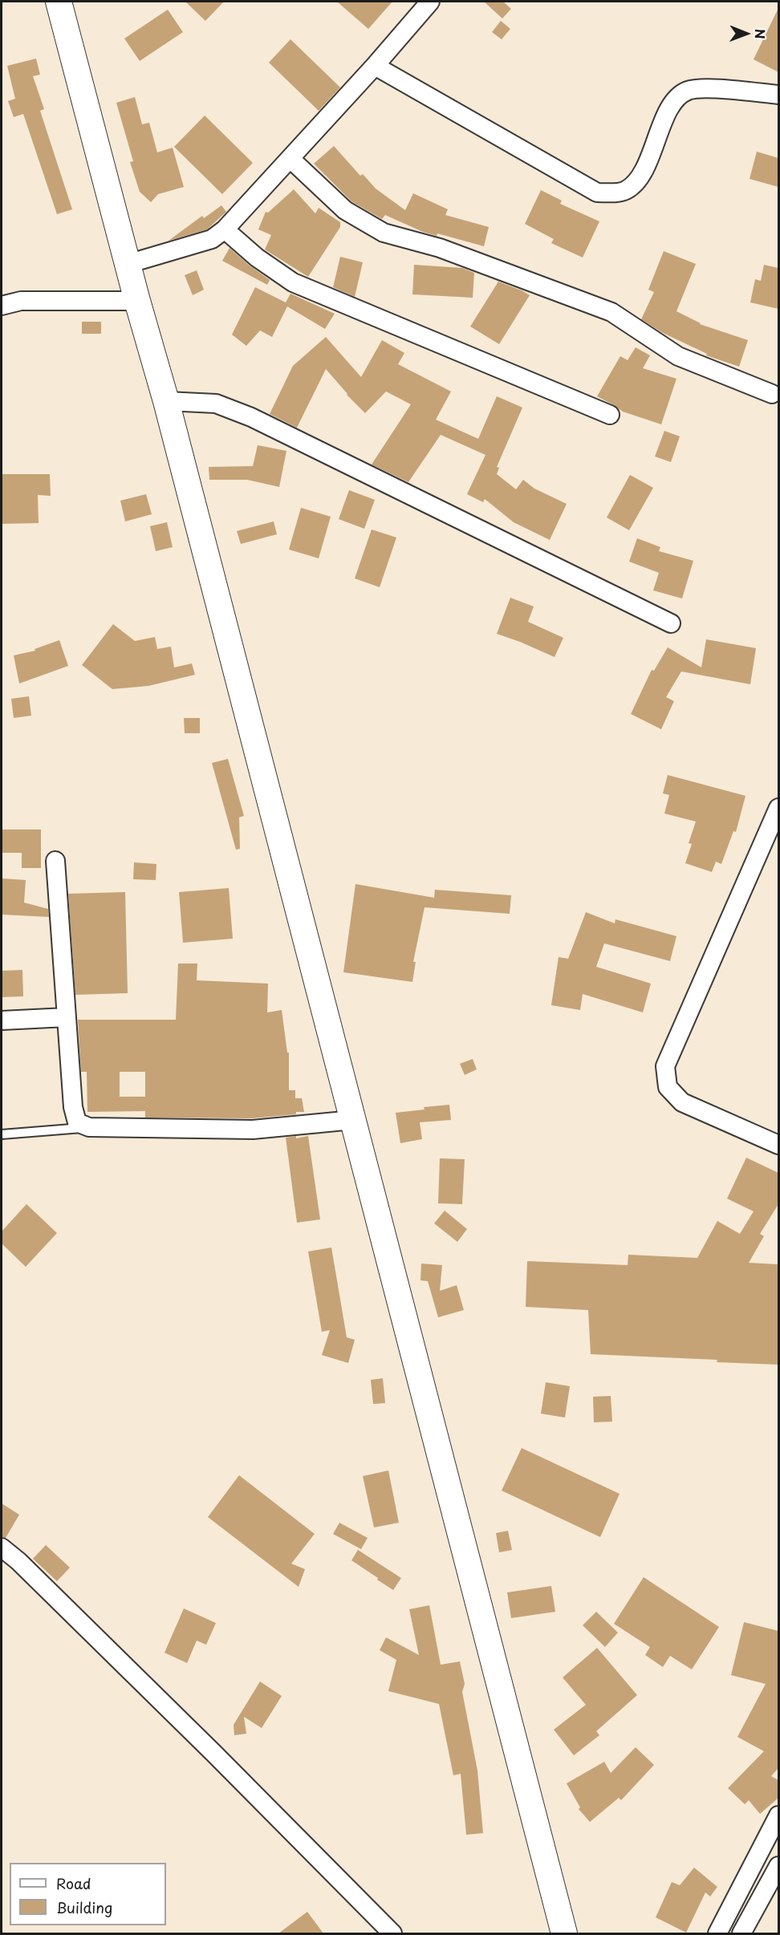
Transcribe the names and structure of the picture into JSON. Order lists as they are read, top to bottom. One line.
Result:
{"legend":["Road","Building"],"north":"right"}
